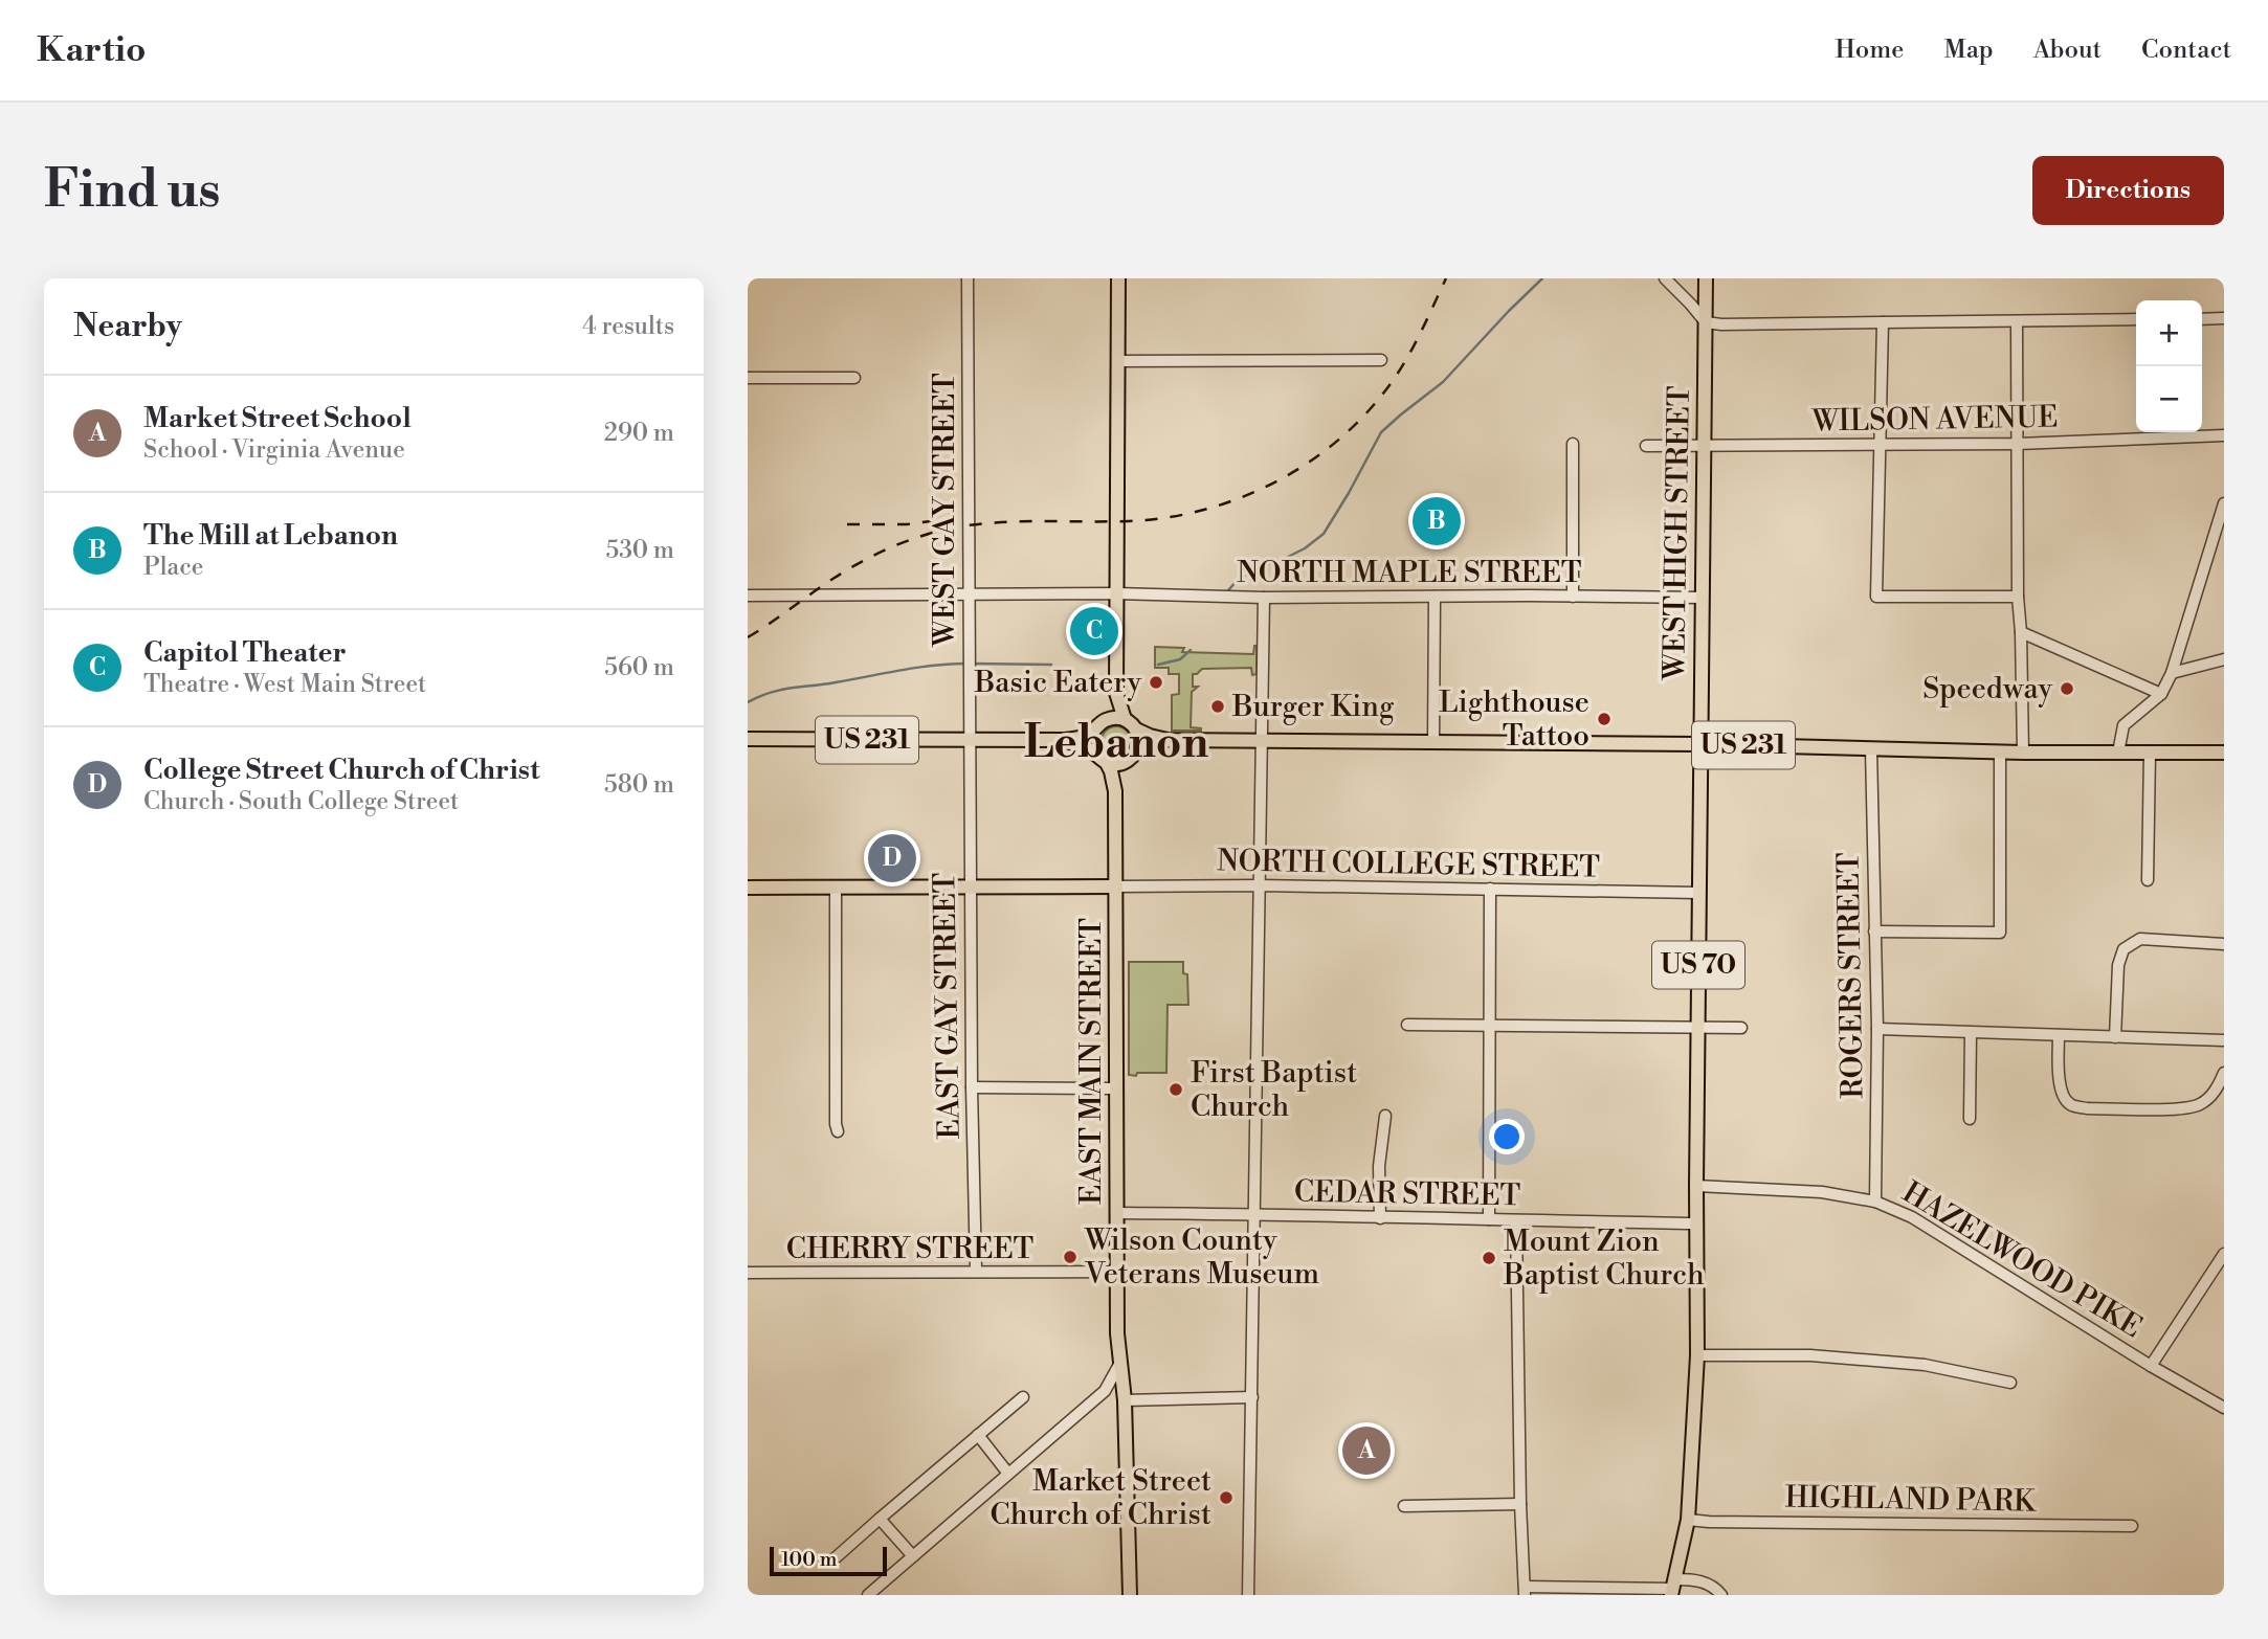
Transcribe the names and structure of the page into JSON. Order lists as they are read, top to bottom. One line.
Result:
{"streets":{"main road":["WEST HIGH STREET","US 231","US 70","EAST MAIN STREET"],"street":["WILSON AVENUE","WEST GAY STREET","NORTH MAPLE STREET","NORTH COLLEGE STREET","ROGERS STREET","EAST GAY STREET","CEDAR STREET","CHERRY STREET","HAZELWOOD PIKE","HIGHLAND PARK"]},"crossings":[["WILSON AVENUE","WEST HIGH STREET"],["WEST GAY STREET","NORTH MAPLE STREET"],["WEST GAY STREET","US 231"],["WEST GAY STREET","EAST GAY STREET"],["WEST HIGH STREET","NORTH MAPLE STREET"],["WEST HIGH STREET","US 231"],["WEST HIGH STREET","US 70"],["US 231","US 70"],["US 231","ROGERS STREET"],["US 231","EAST GAY STREET"],["US 231","EAST MAIN STREET"],["NORTH COLLEGE STREET","US 70"],["NORTH COLLEGE STREET","EAST MAIN STREET"],["US 70","CEDAR STREET"],["US 70","HAZELWOOD PIKE"],["US 70","HIGHLAND PARK"],["ROGERS STREET","HAZELWOOD PIKE"],["EAST GAY STREET","CHERRY STREET"],["EAST MAIN STREET","CEDAR STREET"],["EAST MAIN STREET","CHERRY STREET"]],"districts":["Lebanon"],"places":["Basic Eatery","Speedway","Burger King","Lighthouse Tattoo","First Baptist Church","Wilson County Veterans Museum","Mount Zion Baptist Church","Market Street Church of Christ"],"scale_bar":"100 m","page":{"header":"Kartio","nav":["Home","Map","About","Contact"],"buttons":"Directions","title":"Find us","heading":["Nearby","4 results"],"map_buttons":["+","−"],"list":[{"mark":"A","name":"Market Street School","note":"School · Virginia Avenue","value":"290 m"},{"mark":"B","name":"The Mill at Lebanon","note":"Place","value":"530 m"},{"mark":"C","name":"Capitol Theater","note":"Theatre · West Main Street","value":"560 m"},{"mark":"D","name":"College Street Church of Christ","note":"Church · South College Street","value":"580 m"}],"pins":["B","C","D","A"],"scale":"100 m"}}
